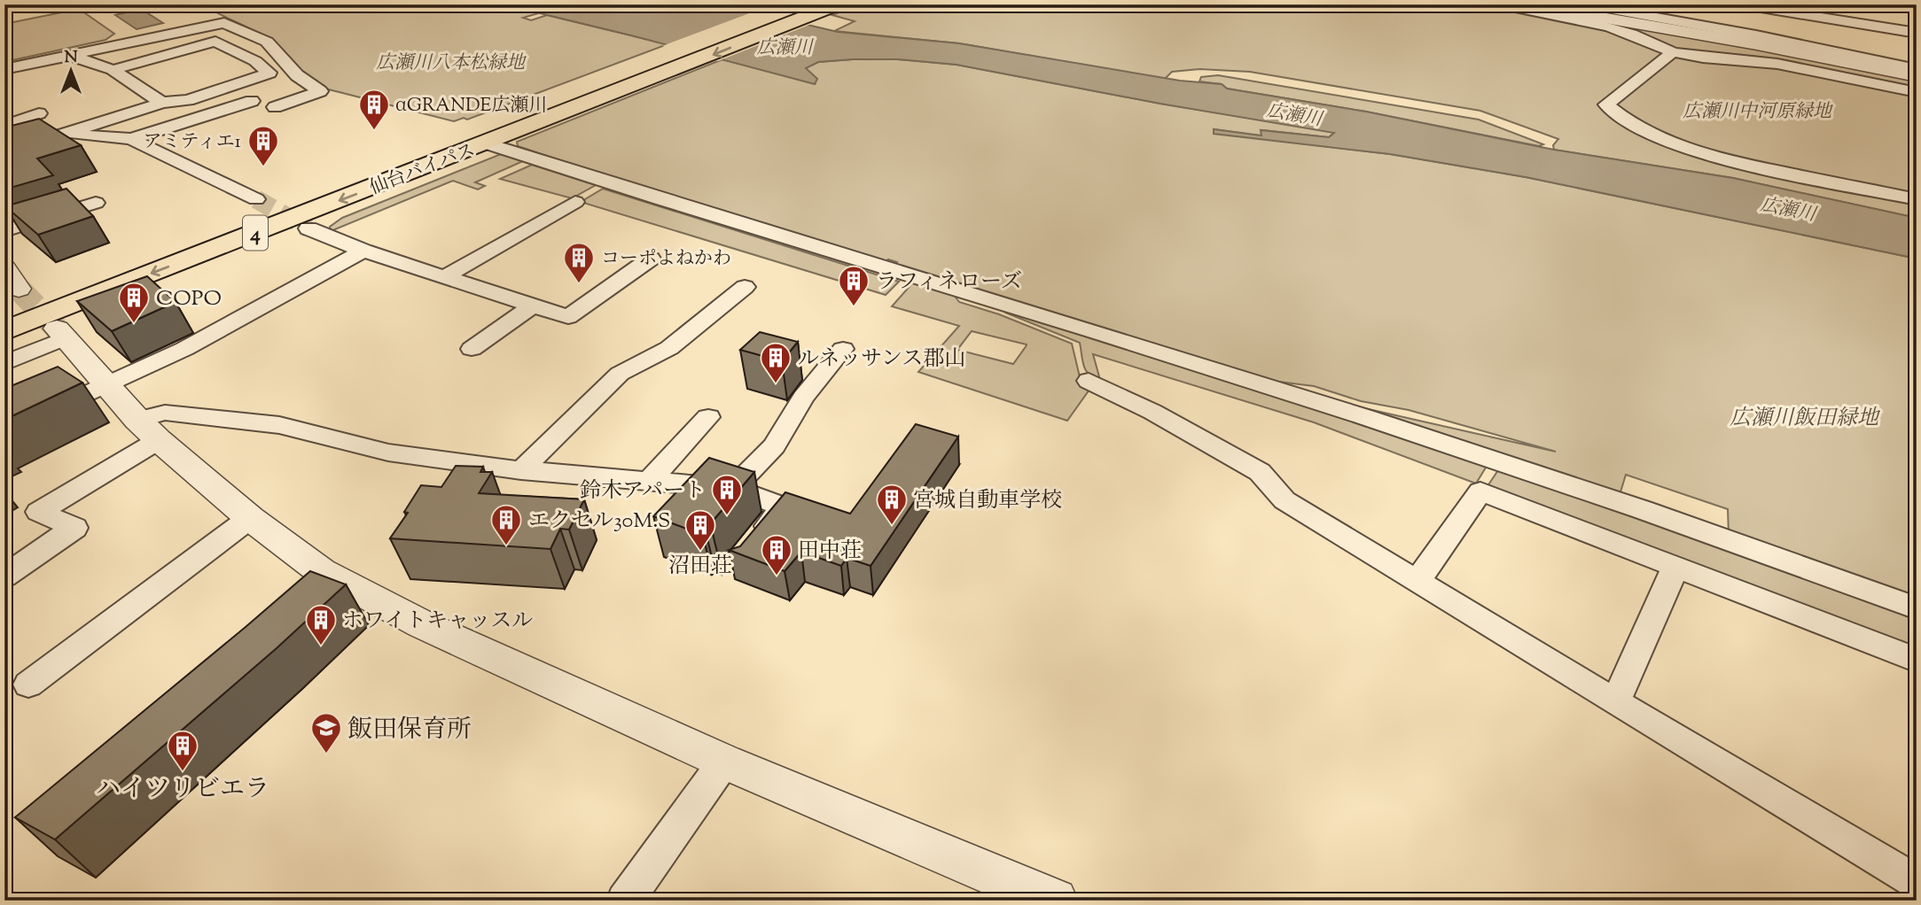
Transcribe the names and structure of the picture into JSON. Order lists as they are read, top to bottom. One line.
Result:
{"streets":{"highway":["仙台バイパス","4"]},"water":["広瀬川"],"parks":["広瀬川八本松緑地","広瀬川中河原緑地","広瀬川飯田緑地"],"places":{"building":["αGRANDE広瀬川","アミティエ1","コーポよねかわ","ラフィネローズ","COPO","ルネッサンス郡山","鈴木アパート","宮城自動車学校","エクセル30M.S","沼田荘","田中荘","ホワイトキャッスル","ハイツリビエラ"],"school or university":["飯田保育所"]},"north":"top"}
